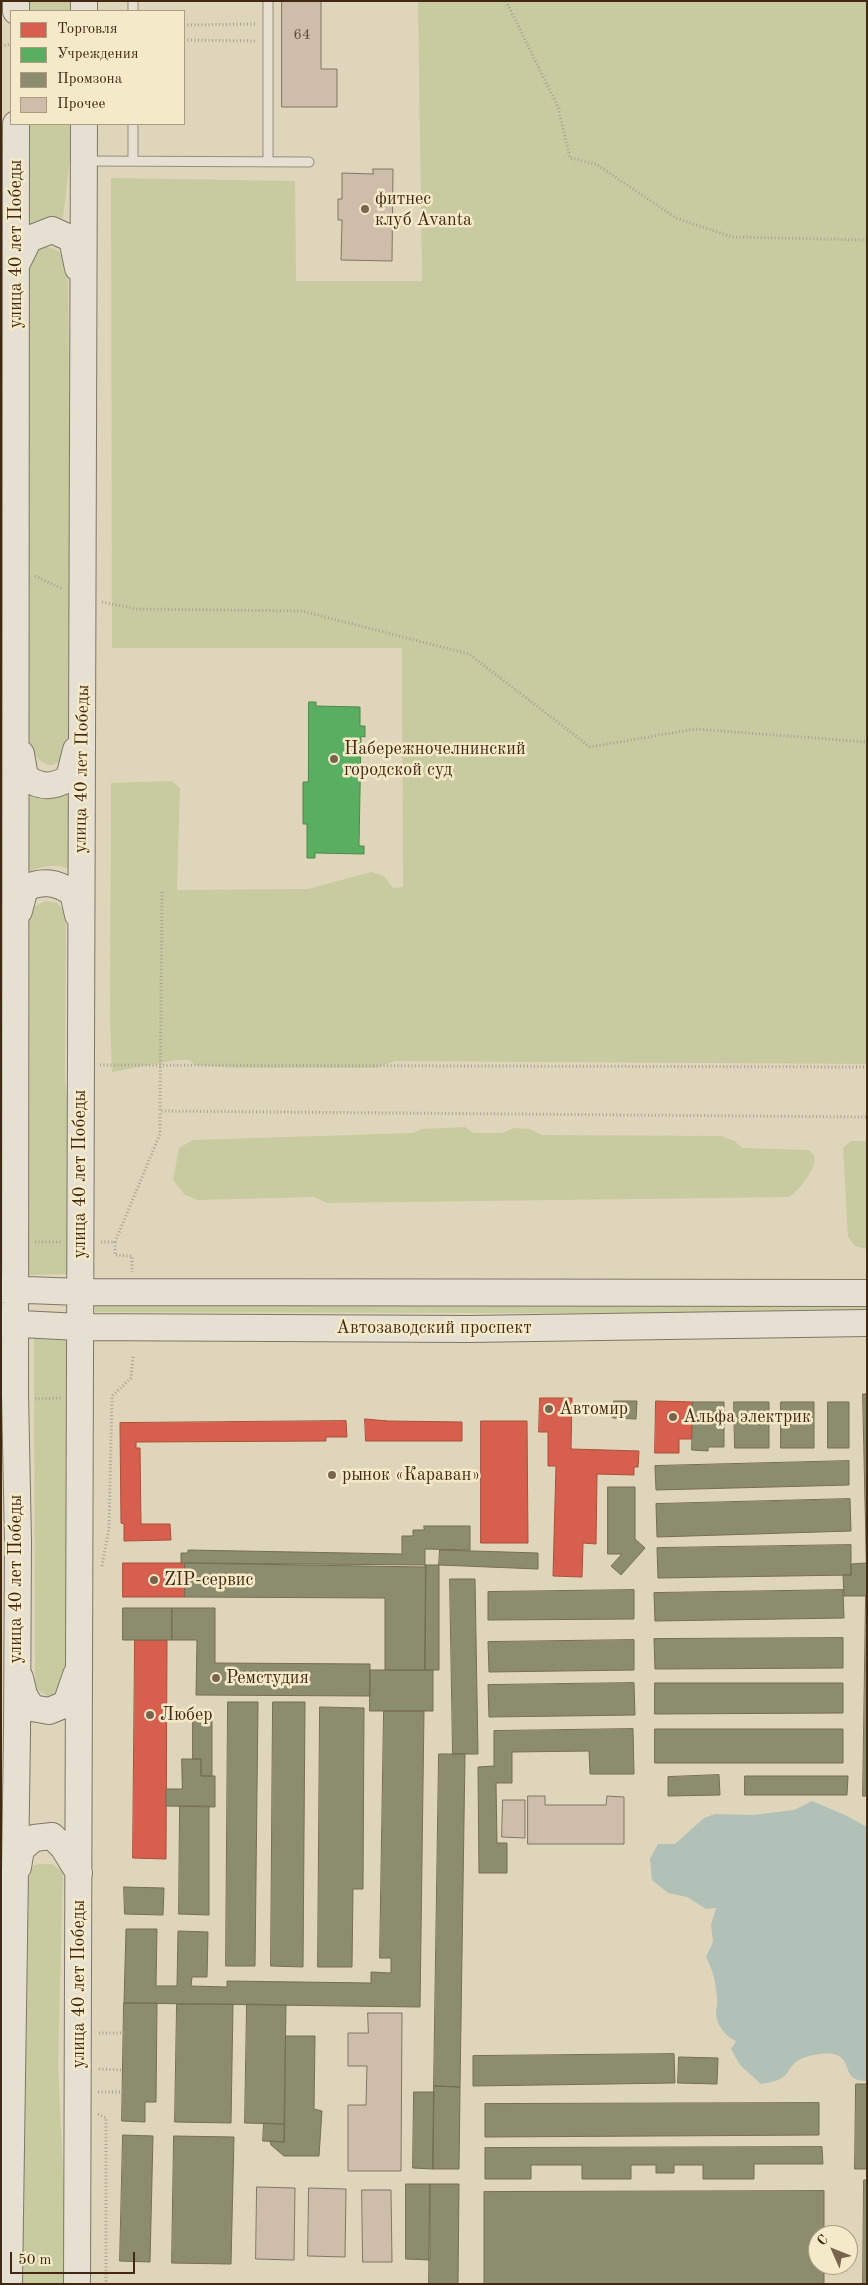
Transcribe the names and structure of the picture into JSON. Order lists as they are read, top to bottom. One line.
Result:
{"streets":{"street":["улица 40 лет Победы","Автозаводский проспект"]},"crossings":[["улица 40 лет Победы","Автозаводский проспект"]],"places":["фитнес клуб Avanta","Набережночелнинский городской суд","Автомир","Альфа электрик","рынок «Караван»","ZIP-сервис","Ремстудия","Любер"],"house_numbers":["64"],"legend":["Торговля","Учреждения","Промзона","Прочее"],"scale_bar":"50 m","north":"top left"}
